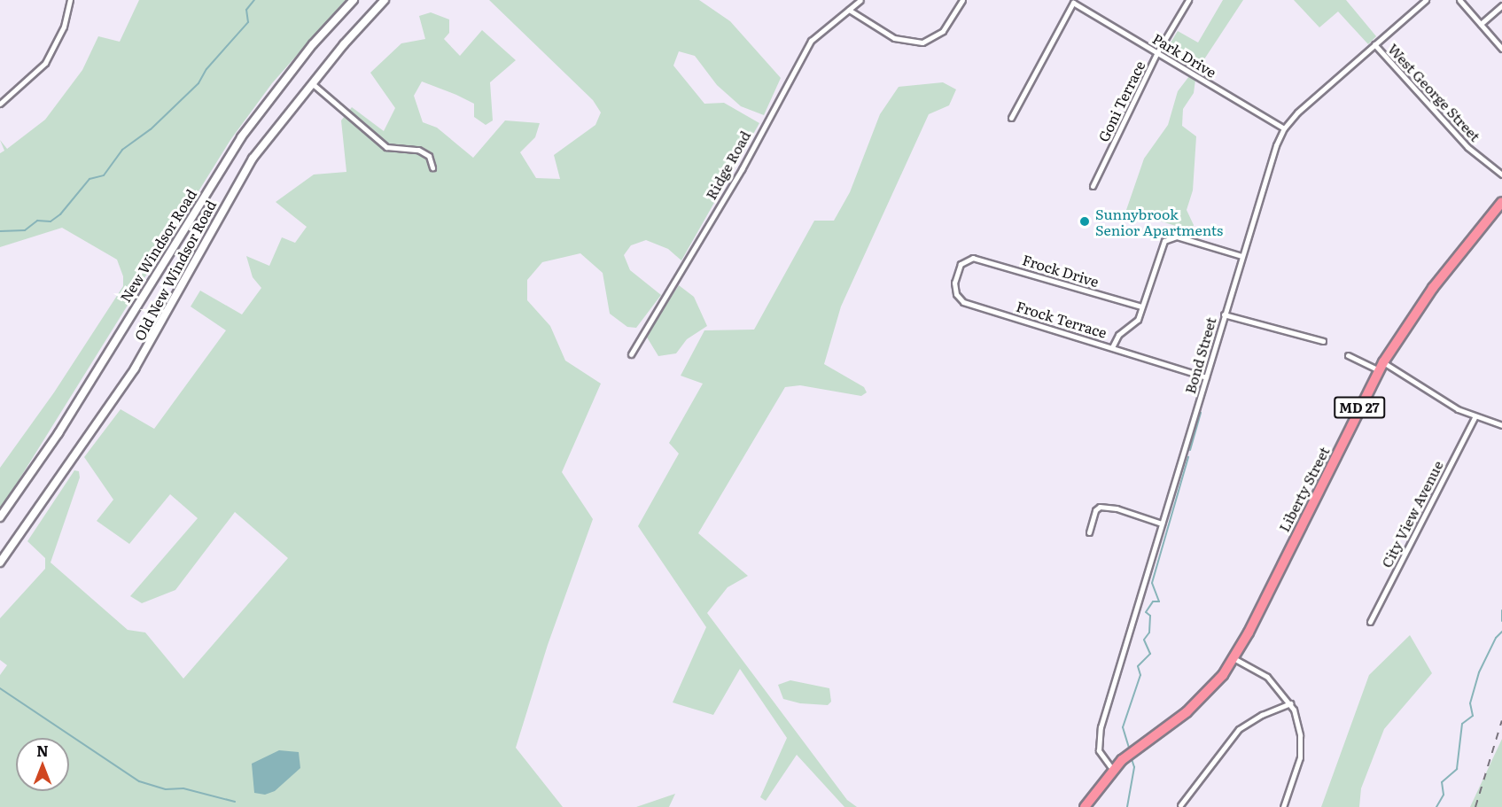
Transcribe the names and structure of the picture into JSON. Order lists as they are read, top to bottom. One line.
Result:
{"streets":{"highway":["MD 27","Liberty Street"],"street":["Park Drive","West George Street","Goni Terrace","Ridge Road","New Windsor Road","Old New Windsor Road","Frock Drive","Frock Terrace","Bond Street","City View Avenue"]},"crossings":[["Park Drive","Goni Terrace"],["Park Drive","Bond Street"],["West George Street","Bond Street"],["Frock Drive","Frock Terrace"],["Frock Terrace","Bond Street"],["Bond Street","MD 27"],["Bond Street","Liberty Street"],["MD 27","Liberty Street"]],"places":["Sunnybrook Senior Apartments"],"north":"top"}
